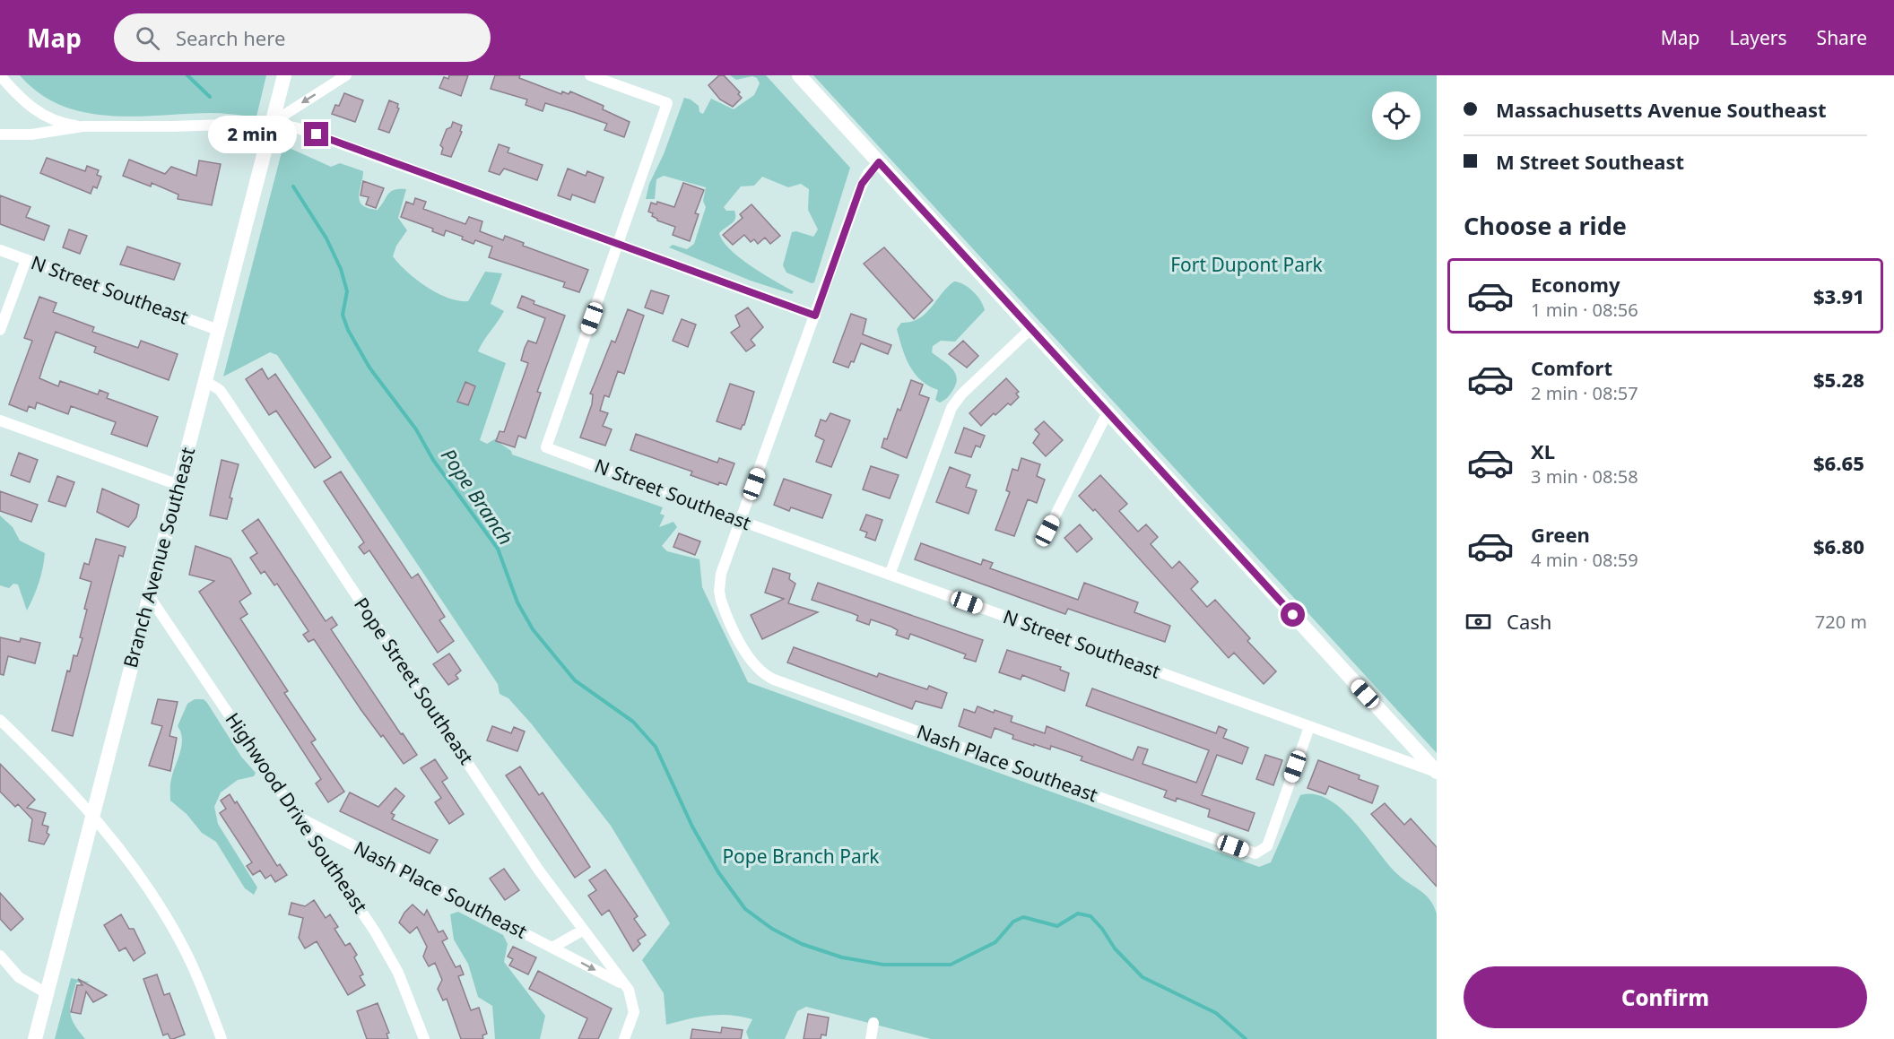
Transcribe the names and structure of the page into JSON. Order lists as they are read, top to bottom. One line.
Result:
{"streets":{"main road":["Branch Avenue Southeast"],"street":["N Street Southeast","Pope Street Southeast","Nash Place Southeast","Highwood Drive Southeast"]},"crossings":[["N Street Southeast","Branch Avenue Southeast"],["N Street Southeast","Nash Place Southeast"],["Branch Avenue Southeast","Pope Street Southeast"],["Branch Avenue Southeast","Highwood Drive Southeast"],["Pope Street Southeast","Nash Place Southeast"],["Nash Place Southeast","Highwood Drive Southeast"]],"water":["Pope Branch"],"parks":["Fort Dupont Park","Pope Branch Park"],"page":{"header":"Map","search":"Search here","nav":["Map","Layers","Share"],"banner":["Massachusetts Avenue Southeast","M Street Southeast"],"bubble":"2 min","heading":"Choose a ride","list":[{"name":"Economy","note":"1 min · 08:56","value":"$3.91"},{"name":"Comfort","note":"2 min · 08:57","value":"$5.28"},{"name":"XL","note":"3 min · 08:58","value":"$6.65"},{"name":"Green","note":"4 min · 08:59","value":"$6.80"}],"pay":["Cash","720 m"],"buttons":"Confirm"}}
